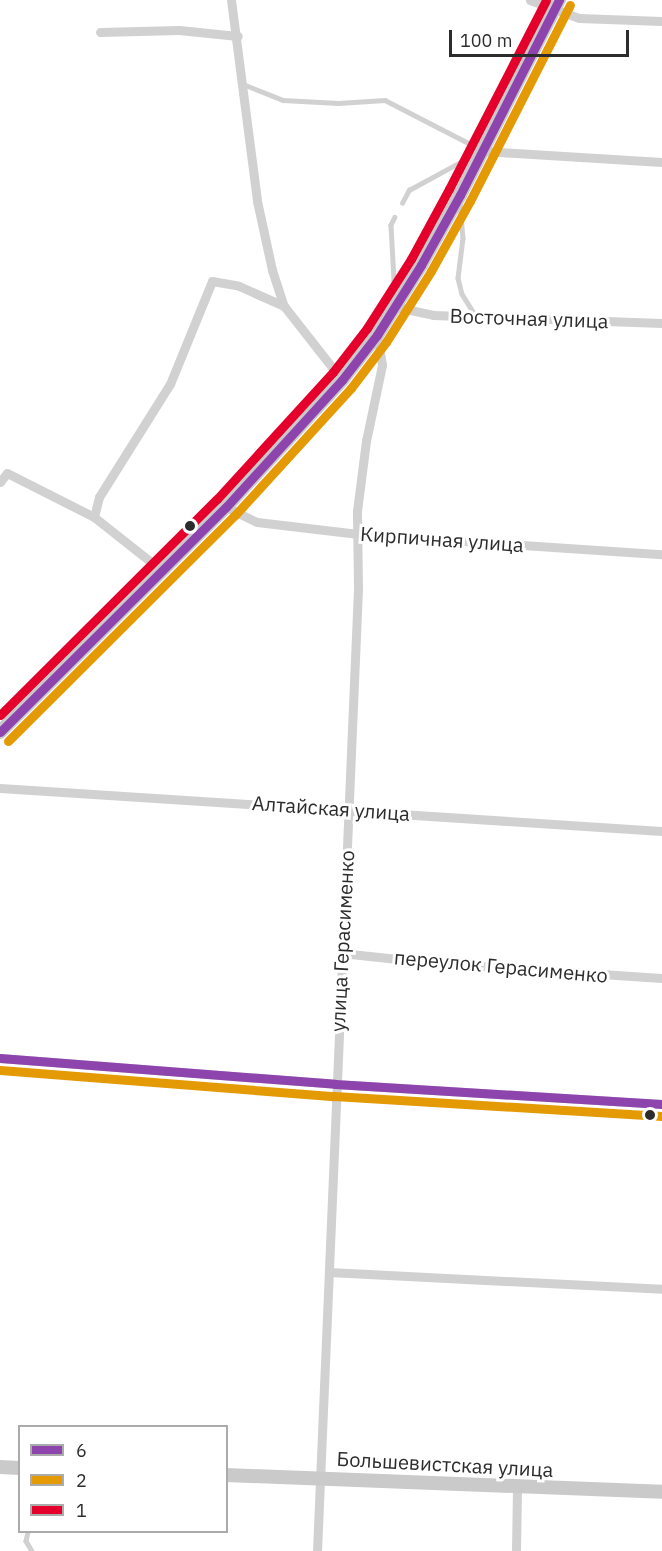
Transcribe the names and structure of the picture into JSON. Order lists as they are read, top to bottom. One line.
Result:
{"streets":{"main road":["Большевистская улица"],"street":["Восточная улица","Кирпичная улица","Алтайская улица","улица Герасименко","переулок Герасименко"]},"crossings":[["Кирпичная улица","улица Герасименко"],["Алтайская улица","улица Герасименко"],["улица Герасименко","переулок Герасименко"],["улица Герасименко","Большевистская улица"]],"lines":["transit line 6","transit line 1","transit line 2"],"legend":["6","2","1"],"scale_bar":"100 m"}
